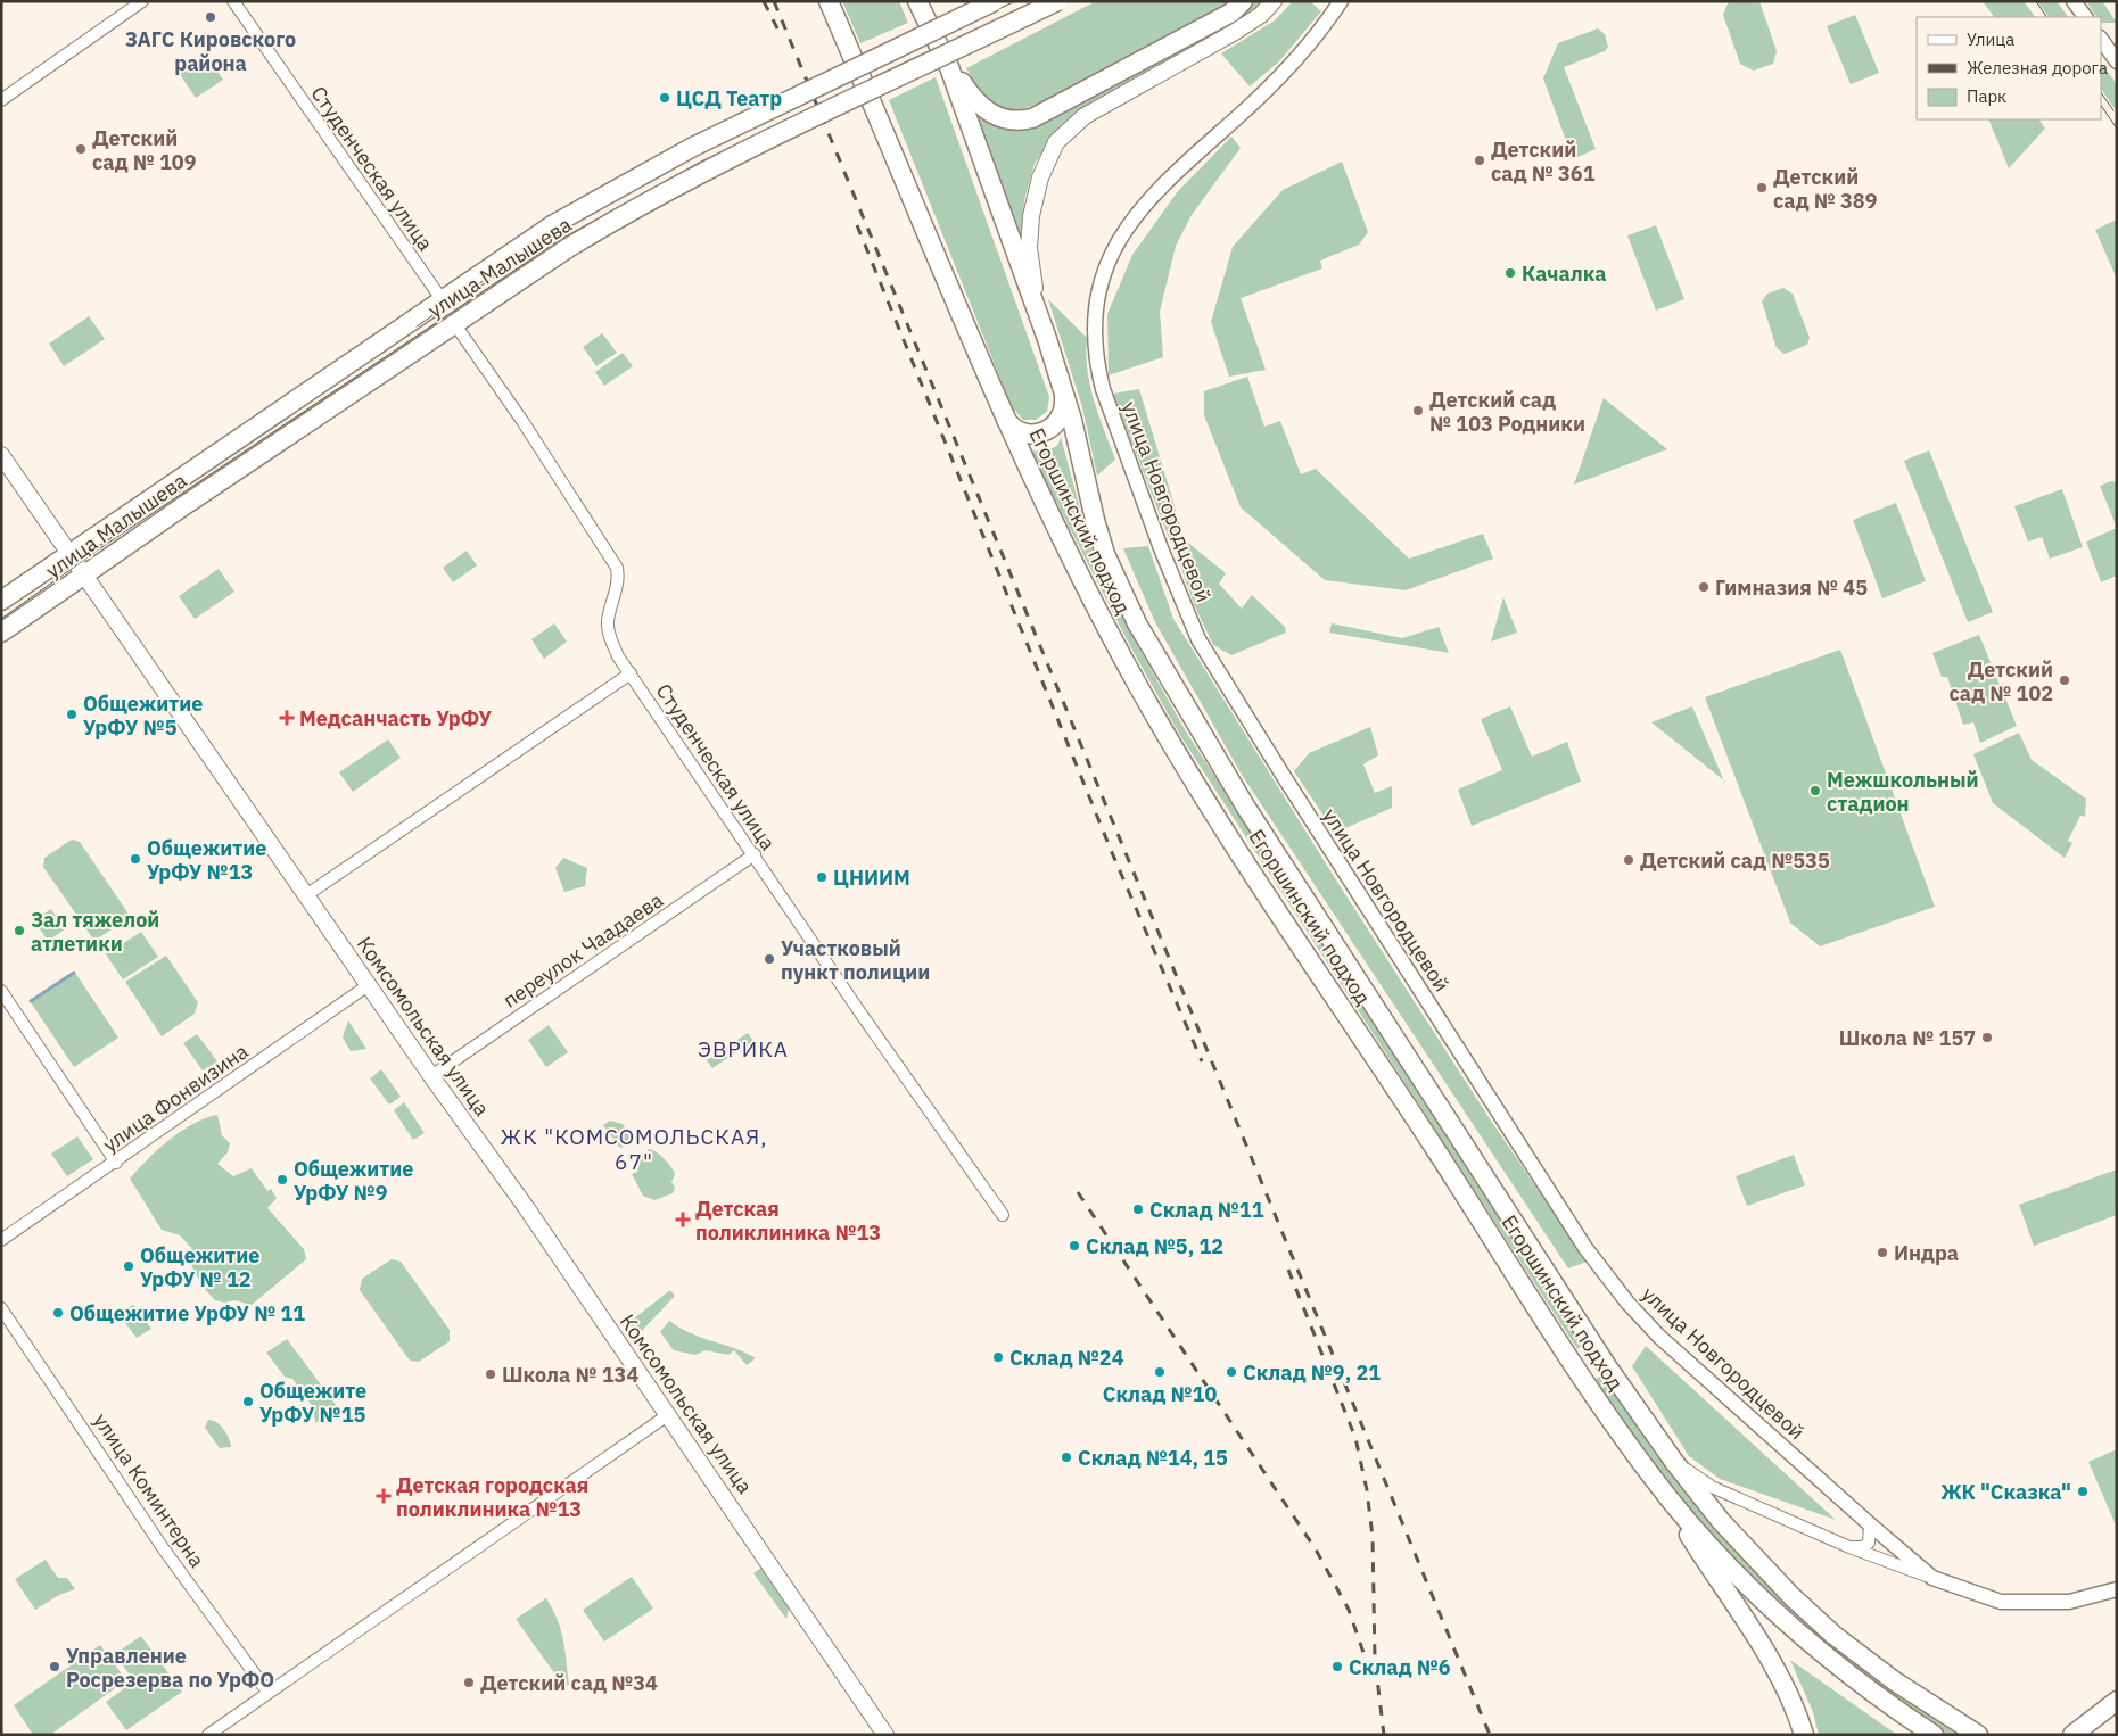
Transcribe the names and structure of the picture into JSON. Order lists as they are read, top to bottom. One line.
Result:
{"streets":{"main road":["улица Малышева","Егоршинский подход","Комсомольская улица"],"street":["Студенческая улица","улица Новгородцевой","переулок Чаадаева","улица Фонвизина","улица Коминтерна"]},"crossings":[["Студенческая улица","улица Малышева"],["Студенческая улица","переулок Чаадаева"],["улица Малышева","Комсомольская улица"],["переулок Чаадаева","Комсомольская улица"],["Комсомольская улица","улица Фонвизина"]],"districts":["ЭВРИКА","ЖК \"КОМСОМОЛЬСКАЯ, 67\""],"places":{"other":["ЗАГС Кировского района","ЦСД Театр","Детский сад № 109","Детский сад № 361","Детский сад № 389","Качалка","Детский сад № 103 Родники","Гимназия № 45","Детский сад № 102","Общежитие УрФУ №5","Межшкольный стадион","Общежитие УрФУ №13","Детский сад №535","ЦНИИМ","Зал тяжелой атлетики","Участковый пункт полиции","Школа № 157","Общежитие УрФУ №9","Склад №11","Склад №5, 12","Индра","Общежитие УрФУ № 12","Общежитие УрФУ № 11","Склад №24","Склад №10","Склад №9, 21","Школа № 134","Общежите УрФУ №15","Склад №14, 15","ЖК \"Сказка\"","Управление Росрезерва по УрФО","Склад №6","Детский сад №34"],"health":["Медсанчасть УрФУ","Детская поликлиника №13","Детская городская поликлиника №13"]},"legend":["Улица","Железная дорога","Парк"]}
